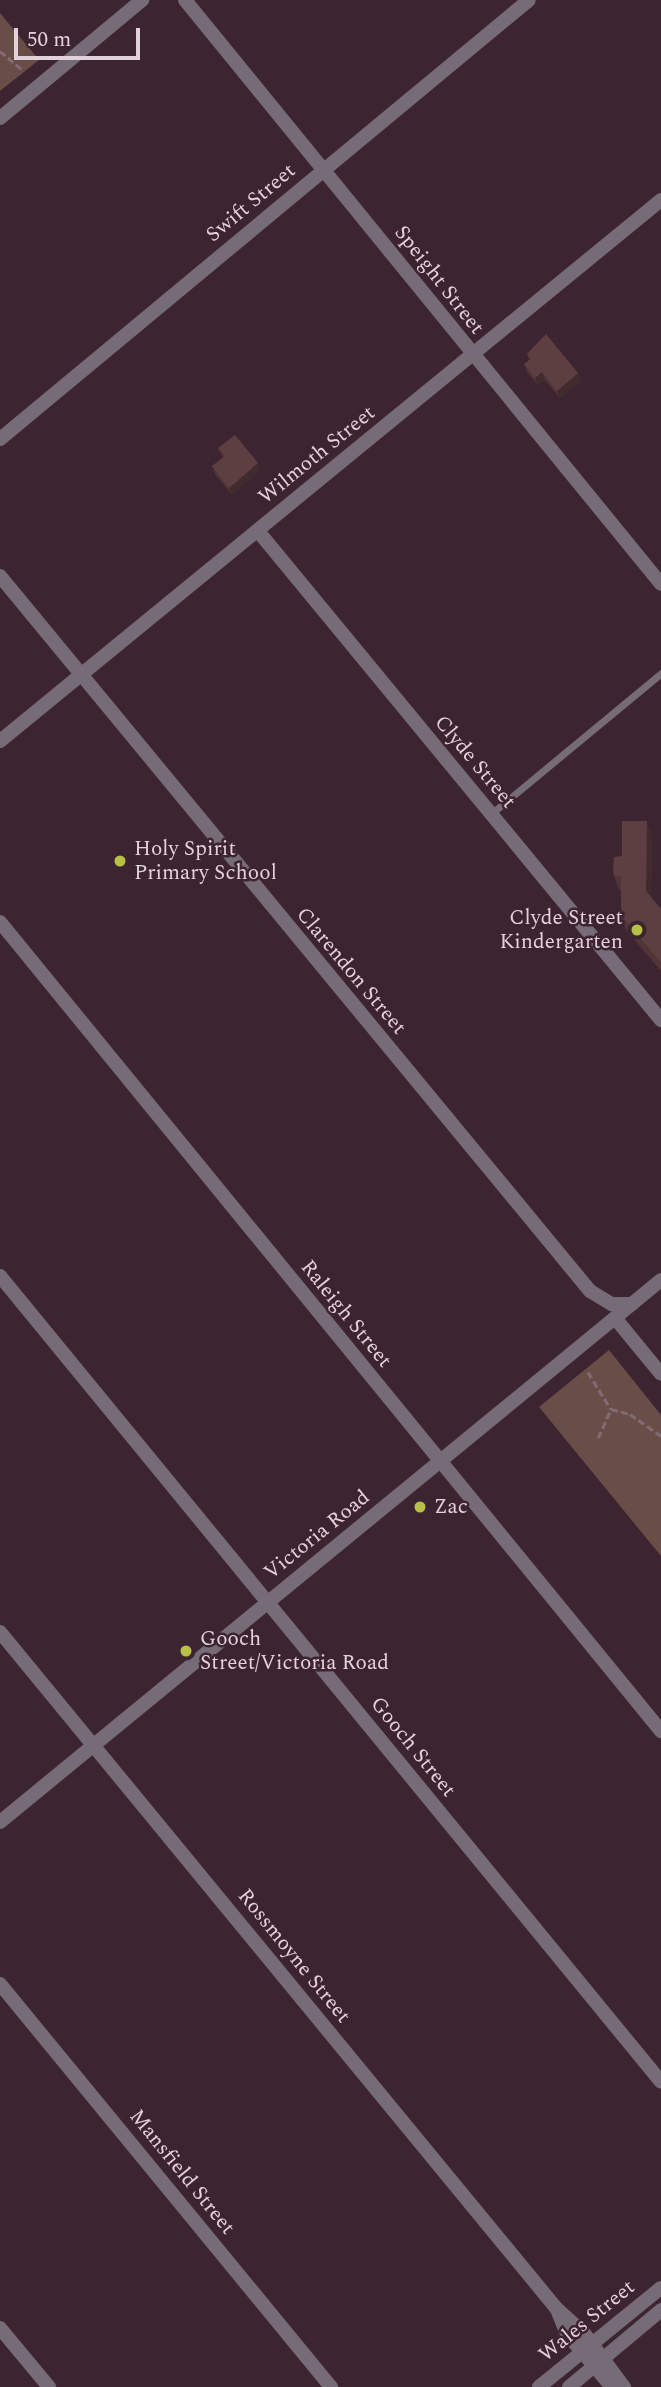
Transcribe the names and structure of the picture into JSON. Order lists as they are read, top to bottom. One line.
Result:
{"streets":{"street":["Swift Street","Speight Street","Wilmoth Street","Clyde Street","Clarendon Street","Raleigh Street","Victoria Road","Gooch Street","Rossmoyne Street","Mansfield Street","Wales Street"]},"crossings":[["Swift Street","Speight Street"],["Speight Street","Wilmoth Street"],["Wilmoth Street","Clyde Street"],["Wilmoth Street","Clarendon Street"],["Clarendon Street","Victoria Road"],["Raleigh Street","Victoria Road"],["Victoria Road","Gooch Street"],["Victoria Road","Rossmoyne Street"],["Rossmoyne Street","Wales Street"]],"places":["Holy Spirit Primary School","Clyde Street Kindergarten","Zac","Gooch Street/Victoria Road"],"scale_bar":"50 m"}
